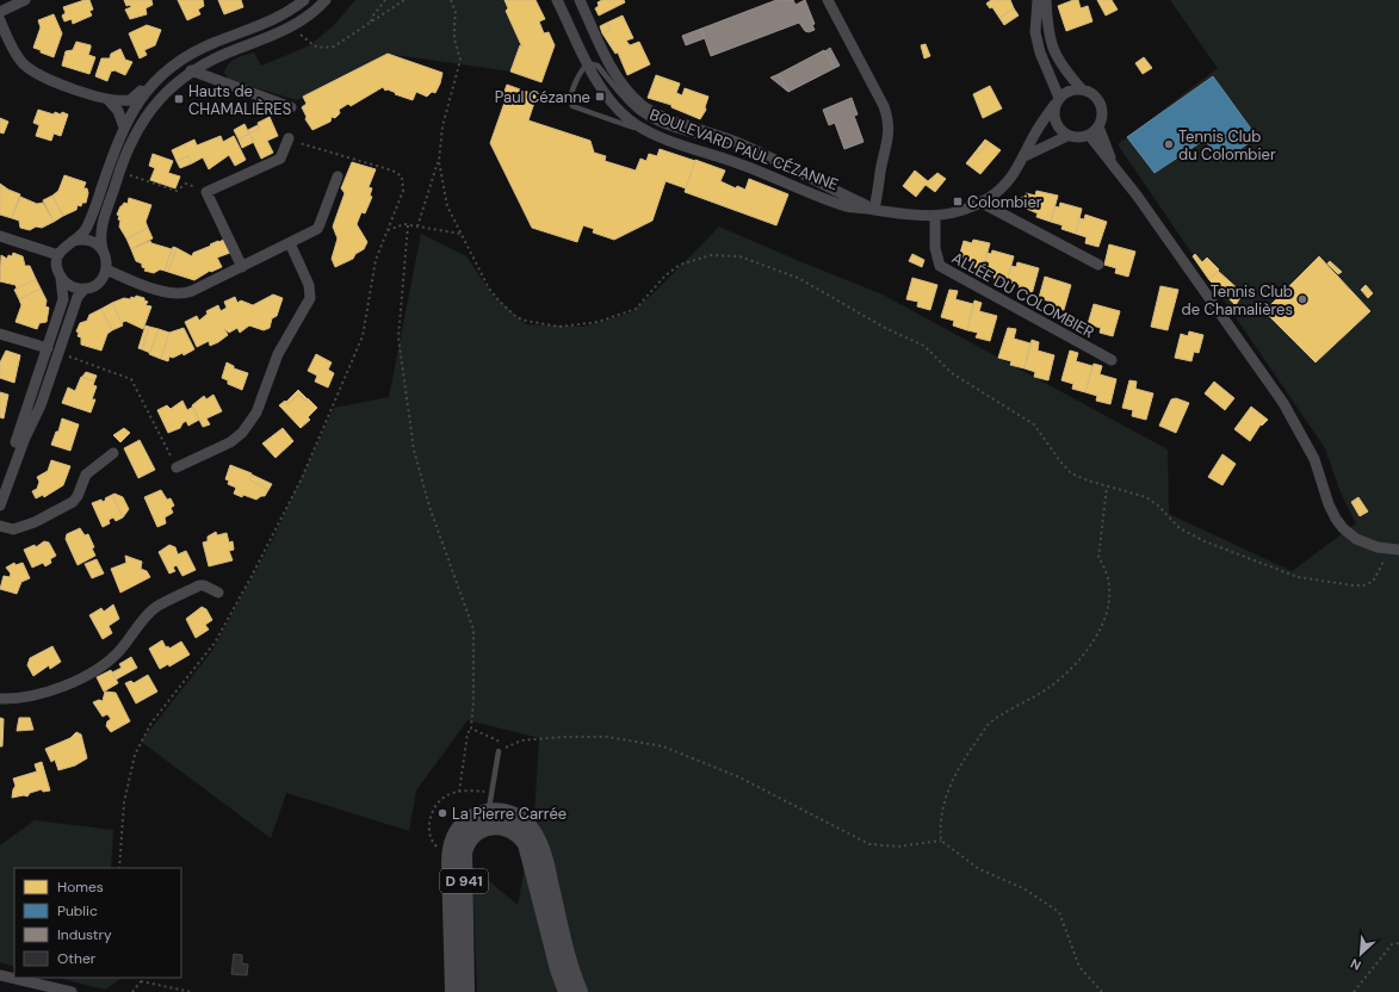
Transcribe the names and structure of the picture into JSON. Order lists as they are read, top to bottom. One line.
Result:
{"streets":{"main road":["D 941"],"street":["BOULEVARD PAUL CÉZANNE","ALLÉE DU COLOMBIER"]},"crossings":[["BOULEVARD PAUL CÉZANNE","ALLÉE DU COLOMBIER"]],"places":{"transit":["Paul Cézanne","Hauts de CHAMALIÈRES","Colombier"],"other":["Tennis Club du Colombier","Tennis Club de Chamalières","La Pierre Carrée"]},"legend":["Homes","Public","Industry","Other"],"north":"bottom left"}
